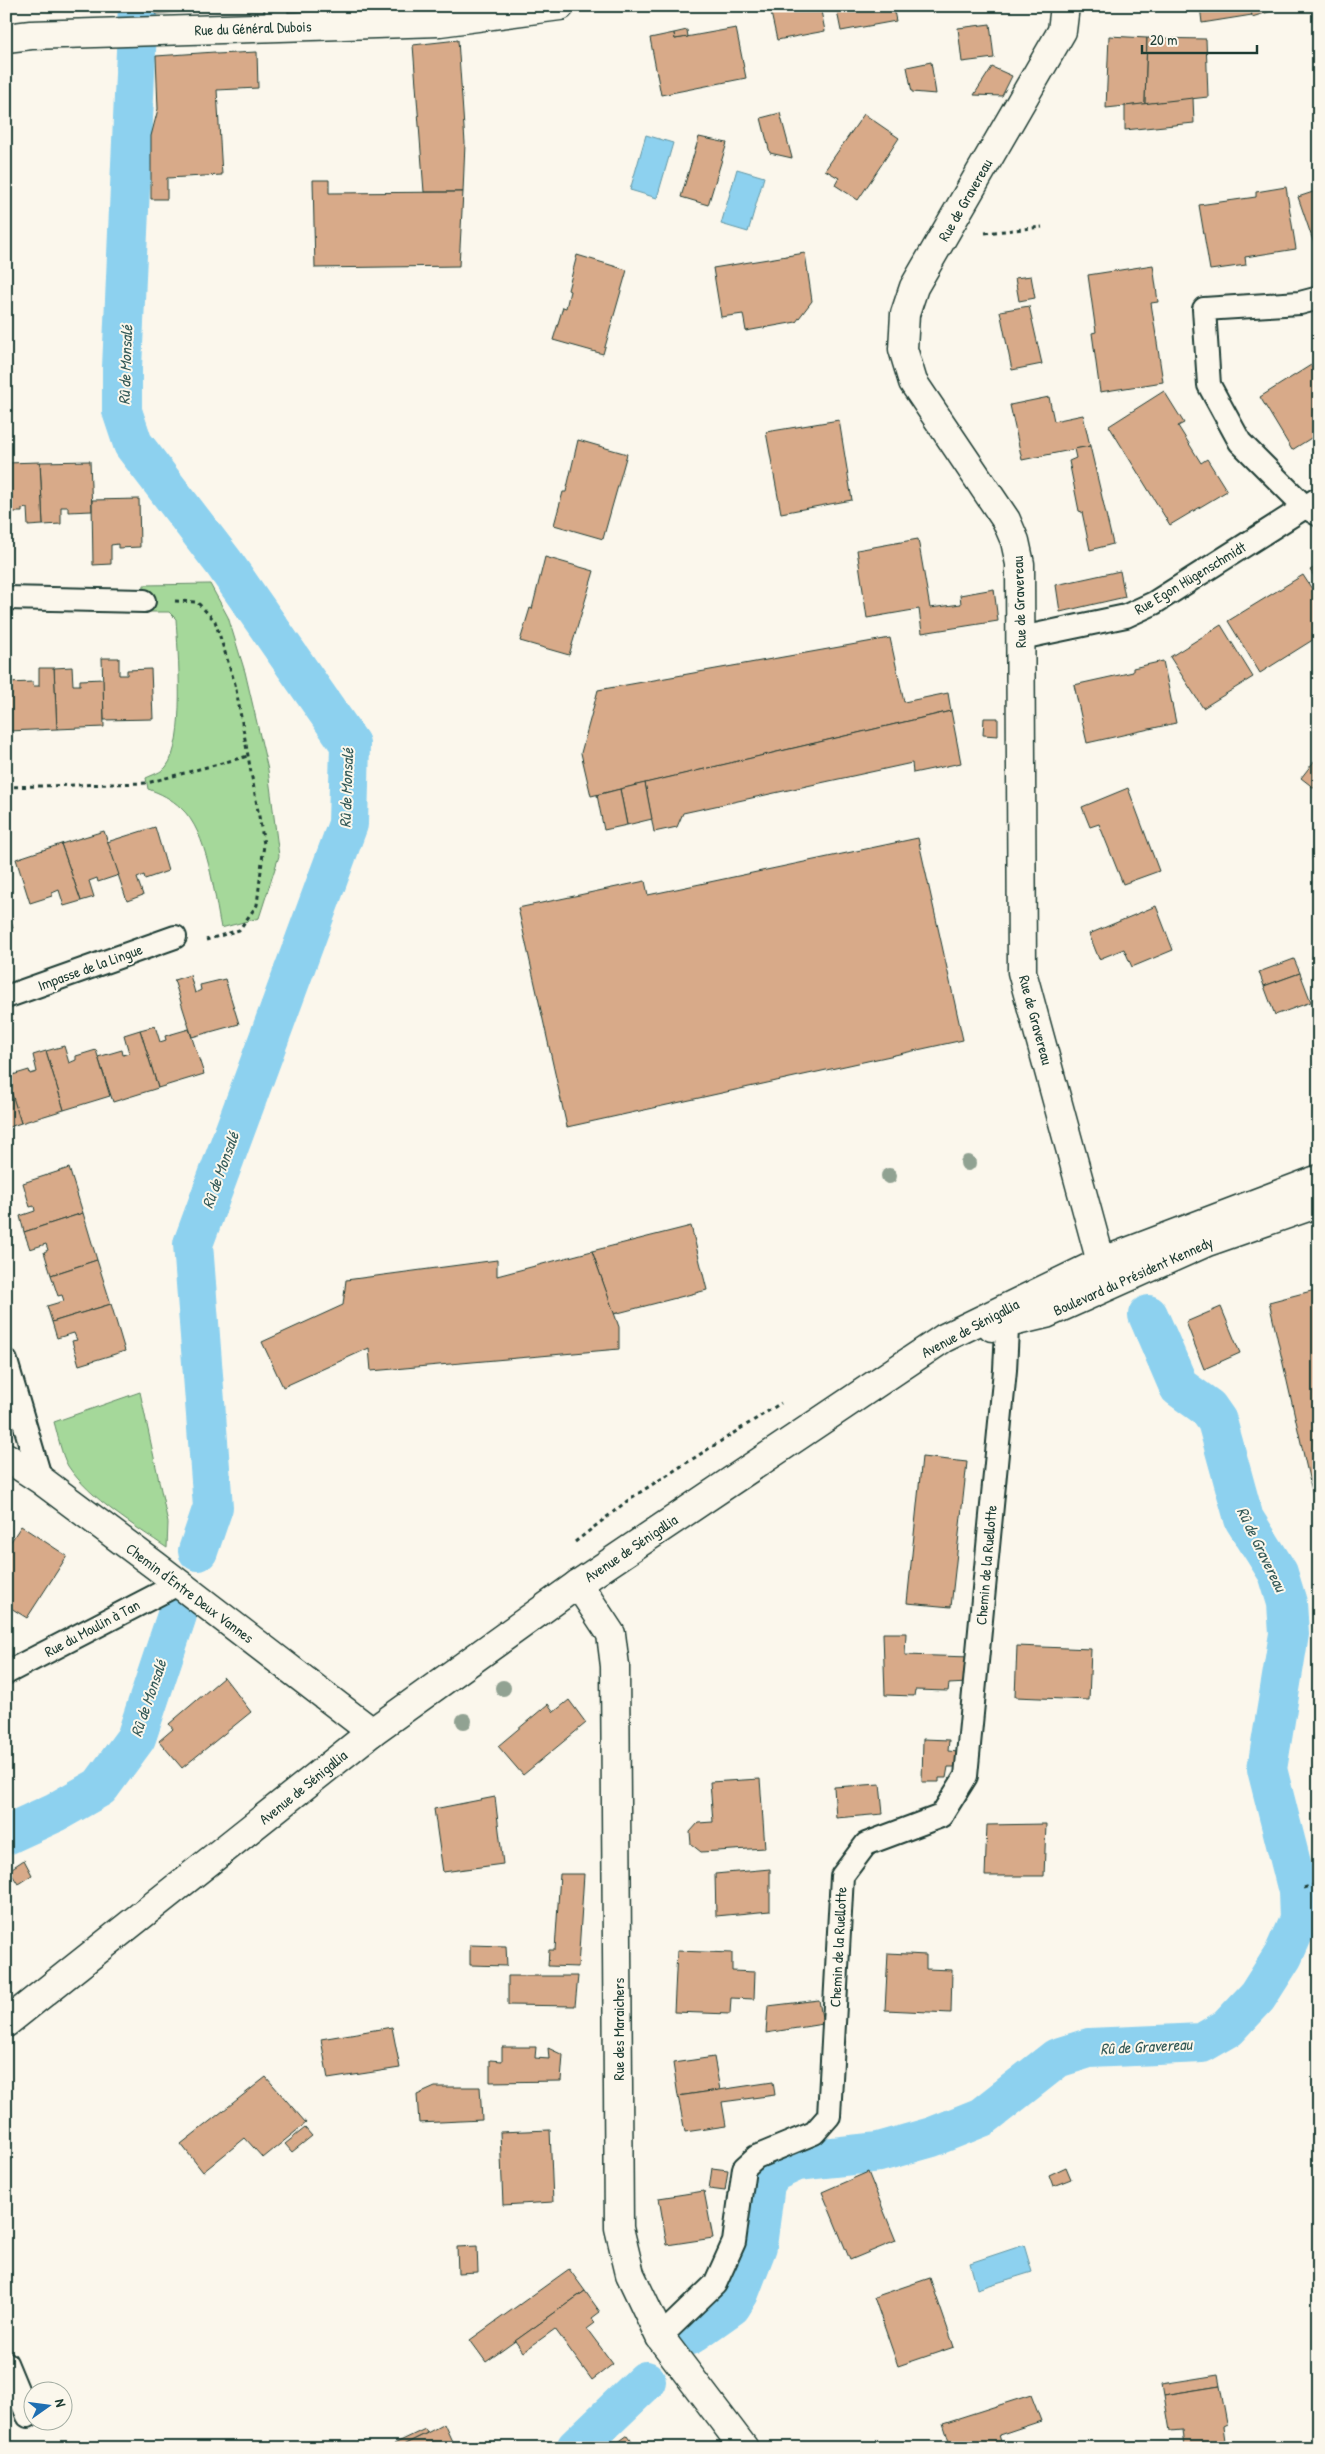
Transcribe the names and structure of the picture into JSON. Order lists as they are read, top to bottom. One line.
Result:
{"streets":{"street":["Rue du Général Dubois","Rue de Gravereau","Boulevard du Président Kennedy","Avenue de Sénigallia","Chemin d'Entre Deux Vannes","Rue des Maraichers"],"lane":["Rue Egon Hügenschmidt","Impasse de la Lingue","Chemin de la Ruellotte","Rue du Moulin à Tan"]},"crossings":[["Rue de Gravereau","Rue Egon Hügenschmidt"],["Rue de Gravereau","Avenue de Sénigallia"],["Boulevard du Président Kennedy","Avenue de Sénigallia"],["Boulevard du Président Kennedy","Chemin de la Ruellotte"],["Avenue de Sénigallia","Chemin de la Ruellotte"],["Avenue de Sénigallia","Chemin d'Entre Deux Vannes"],["Avenue de Sénigallia","Rue des Maraichers"],["Chemin de la Ruellotte","Rue des Maraichers"],["Chemin d'Entre Deux Vannes","Rue du Moulin à Tan"]],"water":["Rû de Monsalé","Rû de Gravereau"],"scale_bar":"20 m","north":"right"}
